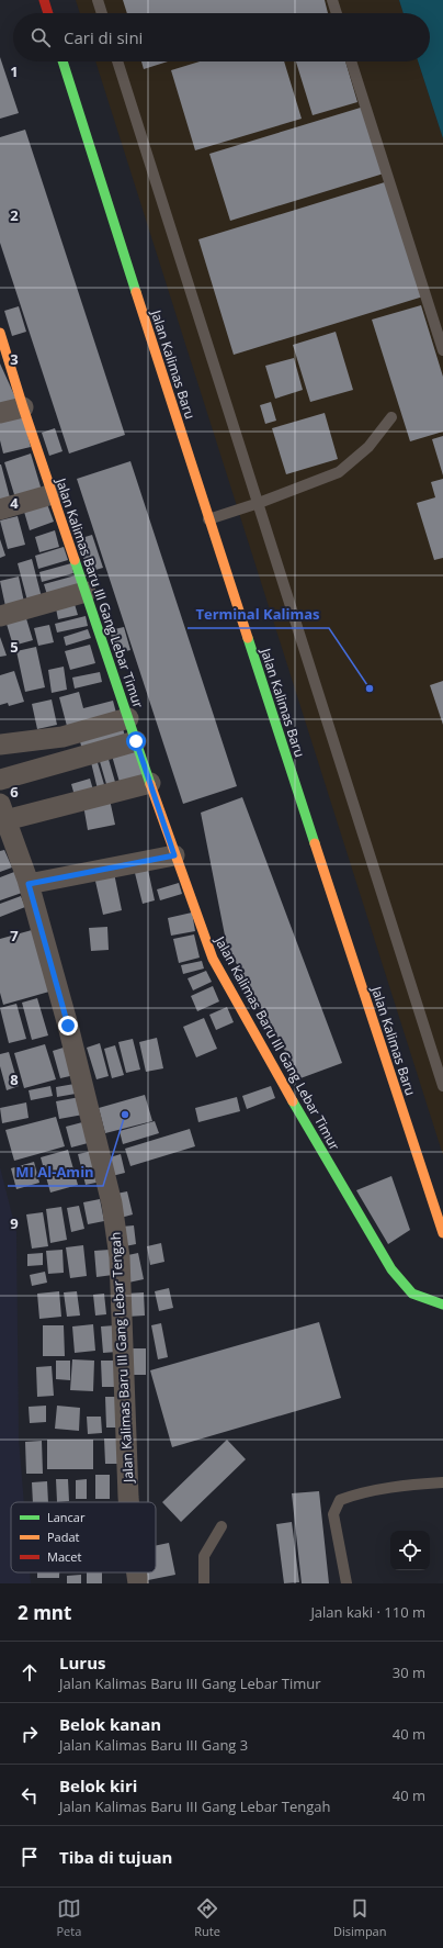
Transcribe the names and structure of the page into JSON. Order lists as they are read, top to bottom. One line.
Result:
{"streets":{"street":["Jalan Kalimas Baru","Jalan Kalimas Baru III Gang Lebar Timur","Jalan Kalimas Baru III Gang Lebar Tengah"]},"places":["Terminal Kalimas","MI Al-Amin"],"legend":["Lancar","Padat","Macet"],"page":{"search":"Cari di sini","heading":["2 mnt","Jalan kaki · 110 m"],"list":[["Lurus","Jalan Kalimas Baru III Gang Lebar Timur","30 m"],["Belok kanan","Jalan Kalimas Baru III Gang 3","40 m"],["Belok kiri","Jalan Kalimas Baru III Gang Lebar Tengah","40 m"],"Tiba di tujuan"],"nav":["Peta","Rute","Disimpan"]},"grid":{"rows":["1","2","3","4","5","6","7","8","9"]}}
